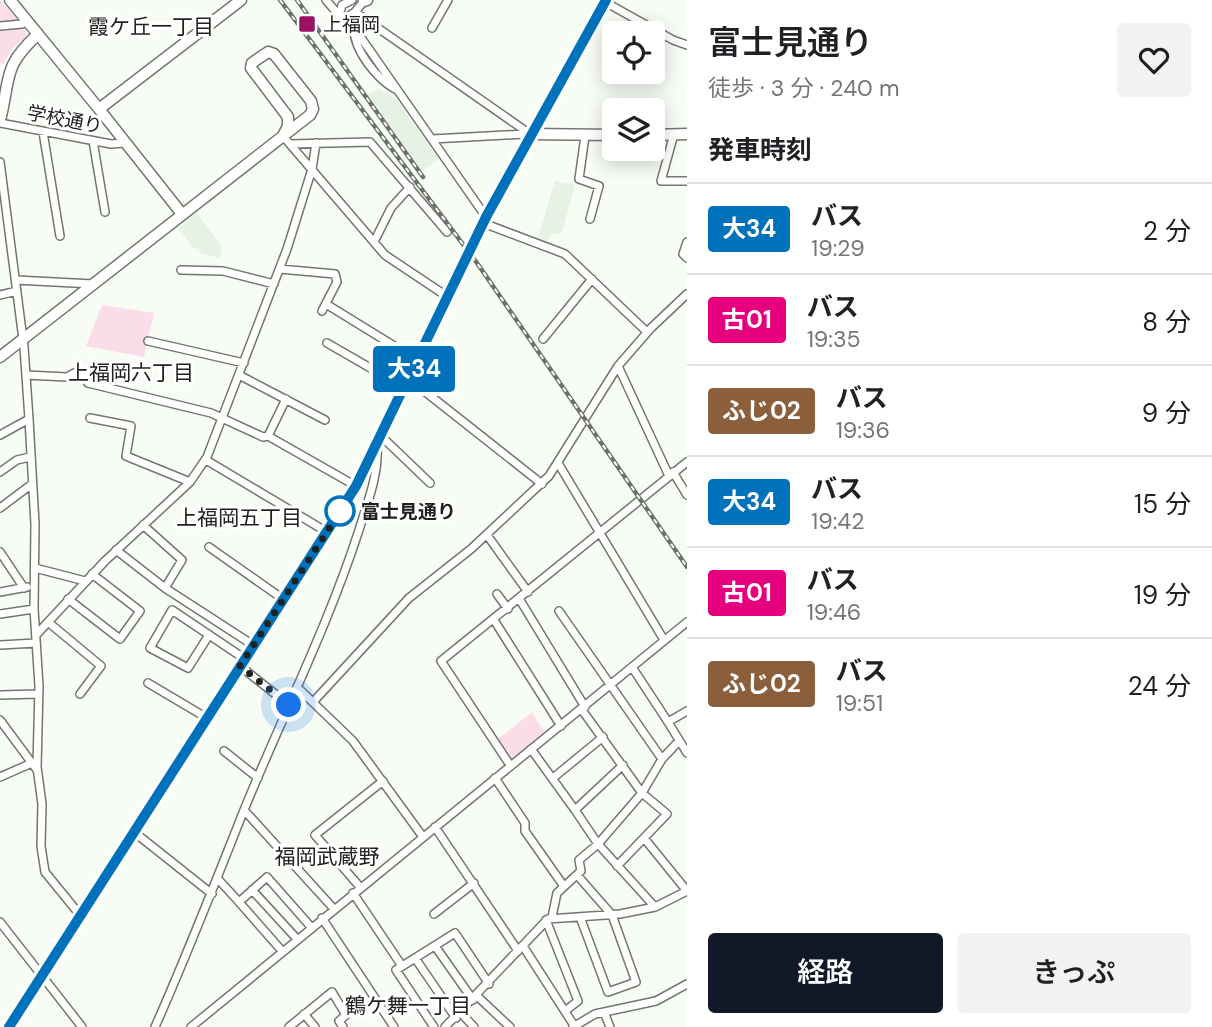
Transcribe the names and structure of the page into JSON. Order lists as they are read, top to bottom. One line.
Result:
{"streets":{"street":["学校通り"]},"districts":["霞ケ丘一丁目","上福岡六丁目","上福岡五丁目","福岡武蔵野","鶴ケ舞一丁目"],"places":{"transit":["上福岡"],"other":["富士見通り"]},"lines":["bus line 大34"],"page":{"on_map":"大34","heading":[["富士見通り","徒歩 · 3 分 · 240 m"],"発車時刻"],"list":[{"mark":"大34","name":"バス","note":"19:29","value":"2 分"},{"mark":"古01","name":"バス","note":"19:35","value":"8 分"},{"mark":"ふじ02","name":"バス","note":"19:36","value":"9 分"},{"mark":"大34","name":"バス","note":"19:42","value":"15 分"},{"mark":"古01","name":"バス","note":"19:46","value":"19 分"},{"mark":"ふじ02","name":"バス","note":"19:51","value":"24 分"}],"buttons":["経路","きっぷ"]}}
